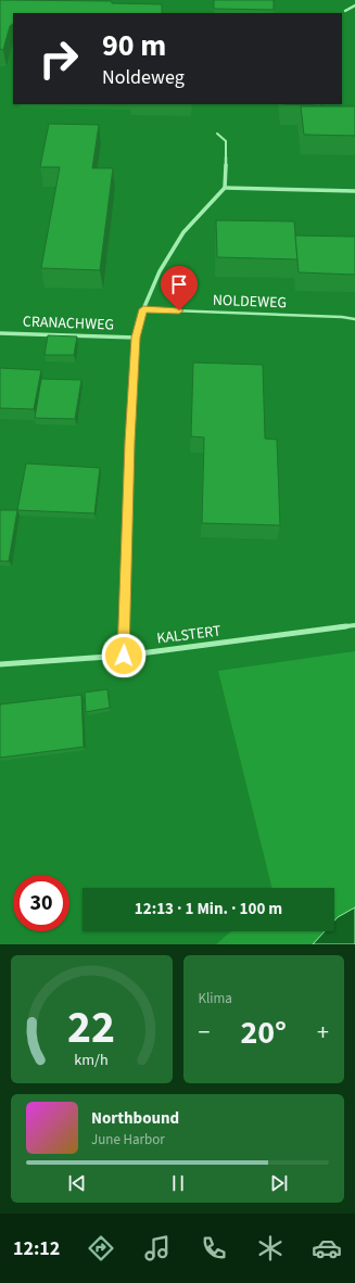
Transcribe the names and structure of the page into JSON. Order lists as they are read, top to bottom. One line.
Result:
{"streets":{"street":["CRANACHWEG","KALSTERT"],"lane":["NOLDEWEG"]},"page":{"turn":["90 m","Noldeweg"],"limit":"30","trip":"12:13 · 1 Min. · 100 m","tile":"Klima","heat":["−","20°","+"],"song":["Northbound","June Harbor"],"tabs":"12:12","gauge":["22","km/h"]}}
